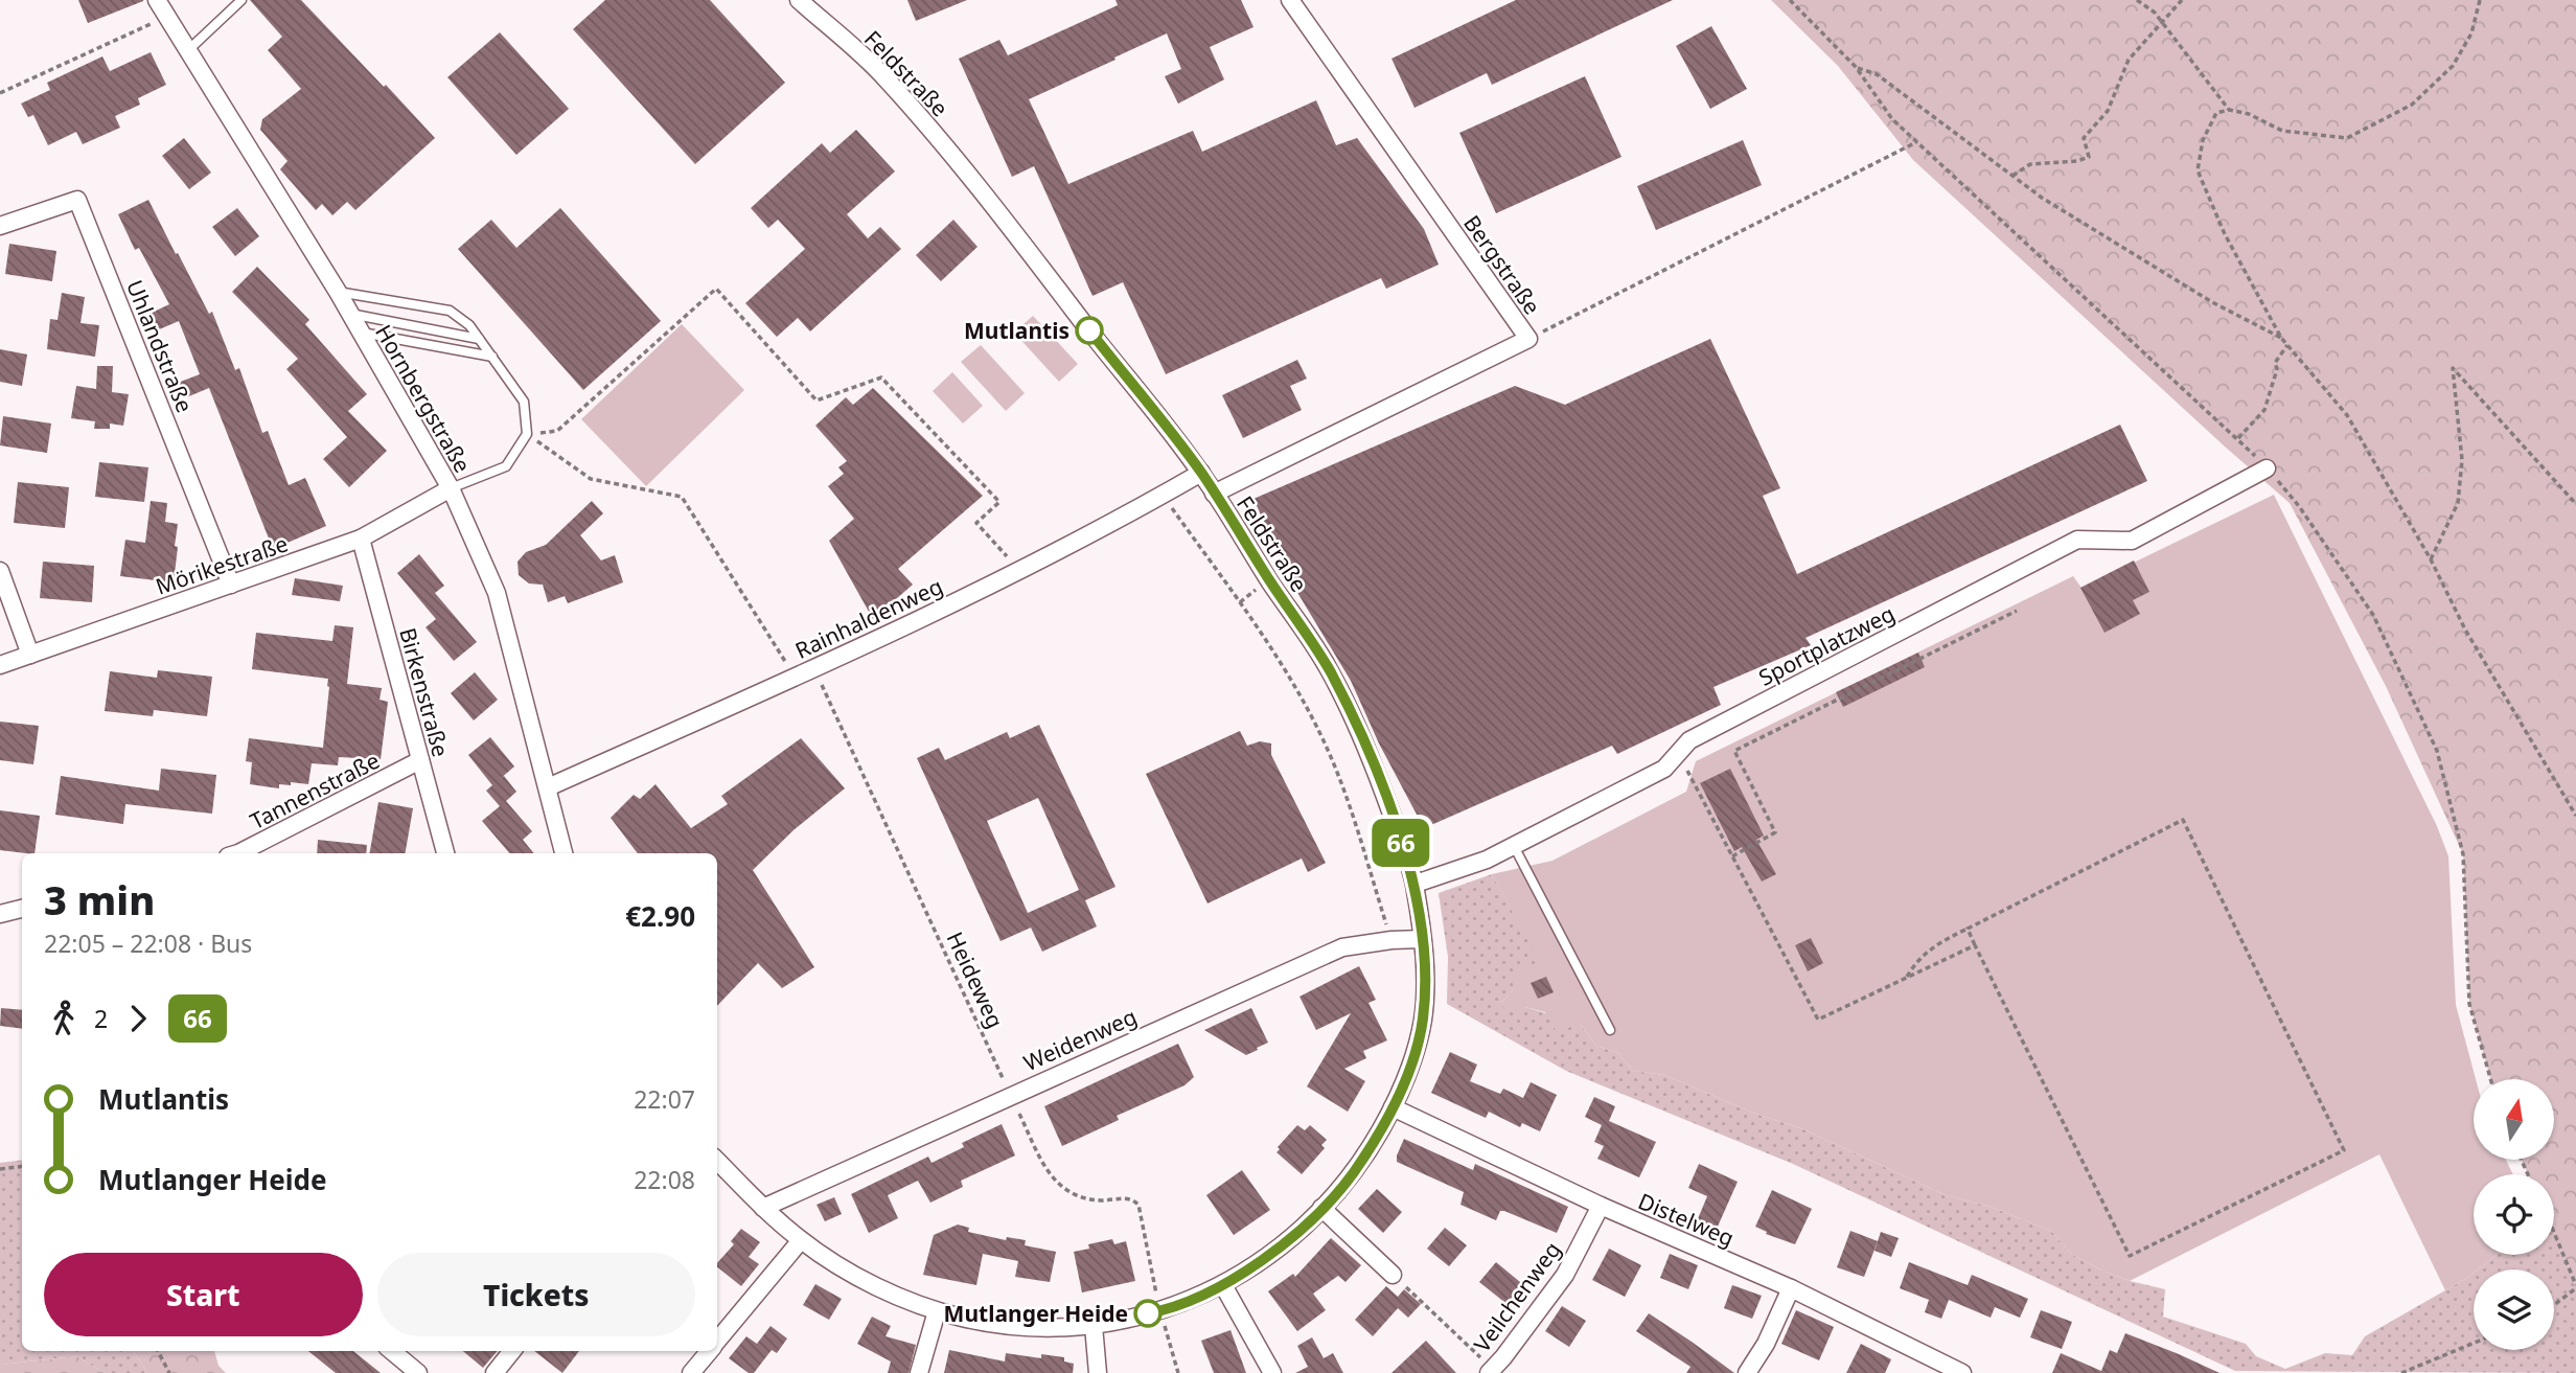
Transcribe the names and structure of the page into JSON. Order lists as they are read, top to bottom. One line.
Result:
{"streets":{"street":["Feldstraße","Bergstraße","Uhlandstraße","Hornbergstraße","Mörikestraße","Rainhaldenweg","Sportplatzweg","Birkenstraße","Tannenstraße","Weidenweg","Distelweg","Veilchenweg"],"path":["Heideweg"]},"crossings":[["Feldstraße","Bergstraße"],["Feldstraße","Rainhaldenweg"],["Feldstraße","Sportplatzweg"],["Feldstraße","Heideweg"],["Feldstraße","Weidenweg"],["Feldstraße","Distelweg"],["Uhlandstraße","Mörikestraße"],["Hornbergstraße","Mörikestraße"],["Hornbergstraße","Rainhaldenweg"],["Mörikestraße","Birkenstraße"],["Rainhaldenweg","Heideweg"],["Birkenstraße","Tannenstraße"],["Heideweg","Weidenweg"],["Distelweg","Veilchenweg"]],"places":["Mutlantis","Mutlanger Heide"],"lines":["bus line 66"],"north":"top","page":{"on_map":"66","heading":["3 min","22:05 – 22:08 · Bus","€2.90"],"legs":["2","66"],"list":[{"name":"Mutlantis","value":"22:07"},{"name":"Mutlanger Heide","value":"22:08"}],"buttons":["Start","Tickets"]}}
